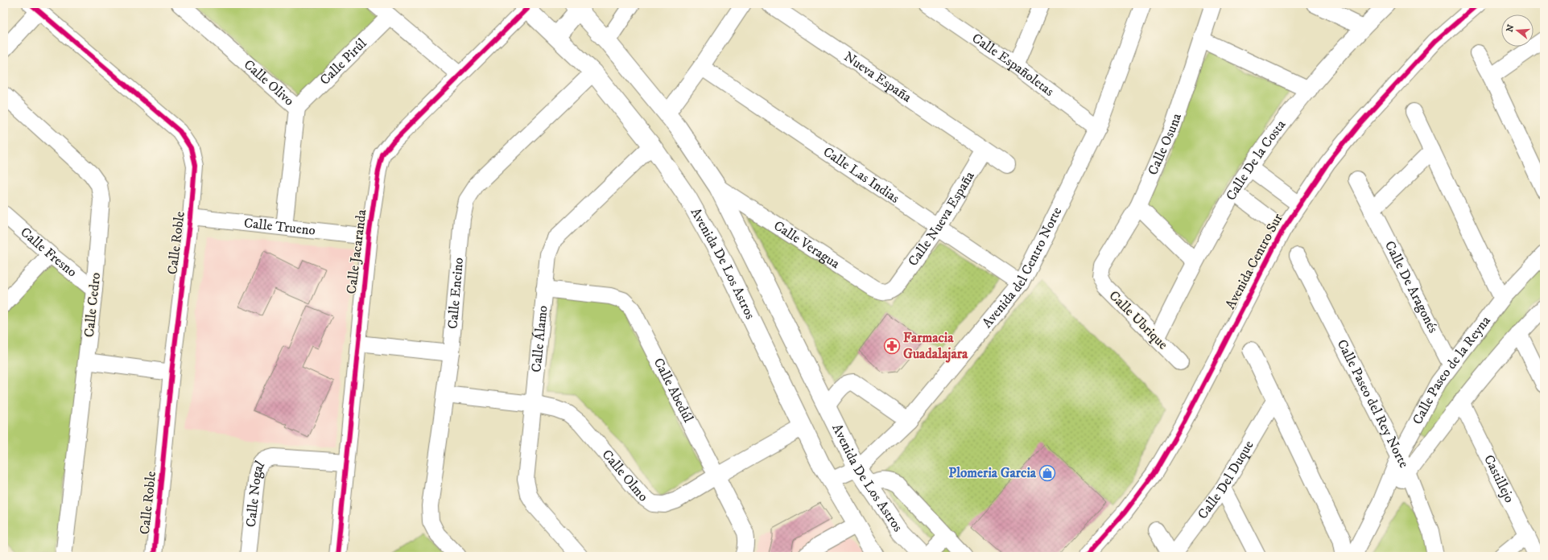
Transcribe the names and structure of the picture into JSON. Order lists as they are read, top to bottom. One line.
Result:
{"streets":{"main road":["Avenida De Los Astros"],"street":["Calle Pirúl","Calle Españoletas","Nueva España","Calle Olivo","Calle Osuna","Calle De la Costa","Calle Las Indias","Calle Nueva España","Calle Trueno","Calle Roble","Calle Veragua","Calle Fresno","Calle Jacaranda","Avenida Centro Sur","Avenida del Centro Norte","Calle De Aragonés","Calle Encino","Calle Cedro","Calle Ubrique","Calle Álamo","Calle Paseo de la Reyna","Calle Abedúl","Calle Paseo del Rey Norte","Calle Olmo","Castillejo","Calle Del Duque","Calle Nogal"]},"crossings":[["Calle Pirúl","Calle Olivo"],["Calle Españoletas","Avenida del Centro Norte"],["Nueva España","Calle Nueva España"],["Calle Olivo","Calle Trueno"],["Calle Osuna","Calle Ubrique"],["Calle De la Costa","Calle Ubrique"],["Calle Las Indias","Calle Nueva España"],["Calle Las Indias","Avenida del Centro Norte"],["Calle Nueva España","Calle Veragua"],["Calle Trueno","Calle Roble"],["Calle Trueno","Calle Jacaranda"],["Calle Veragua","Avenida De Los Astros"],["Calle Fresno","Calle Cedro"],["Calle Jacaranda","Avenida De Los Astros"],["Calle Jacaranda","Calle Nogal"],["Avenida De Los Astros","Avenida del Centro Norte"],["Avenida De Los Astros","Calle Encino"],["Avenida De Los Astros","Calle Álamo"],["Avenida De Los Astros","Calle Olmo"],["Calle De Aragonés","Calle Paseo de la Reyna"],["Calle Encino","Calle Olmo"],["Calle Álamo","Calle Abedúl"],["Calle Álamo","Calle Olmo"],["Calle Paseo de la Reyna","Calle Paseo del Rey Norte"],["Calle Paseo de la Reyna","Castillejo"],["Calle Abedúl","Calle Olmo"]],"places":{"pharmacy":["Farmacia Guadalajara"],"shop":["Plomeria Garcia"]},"north":"left"}
